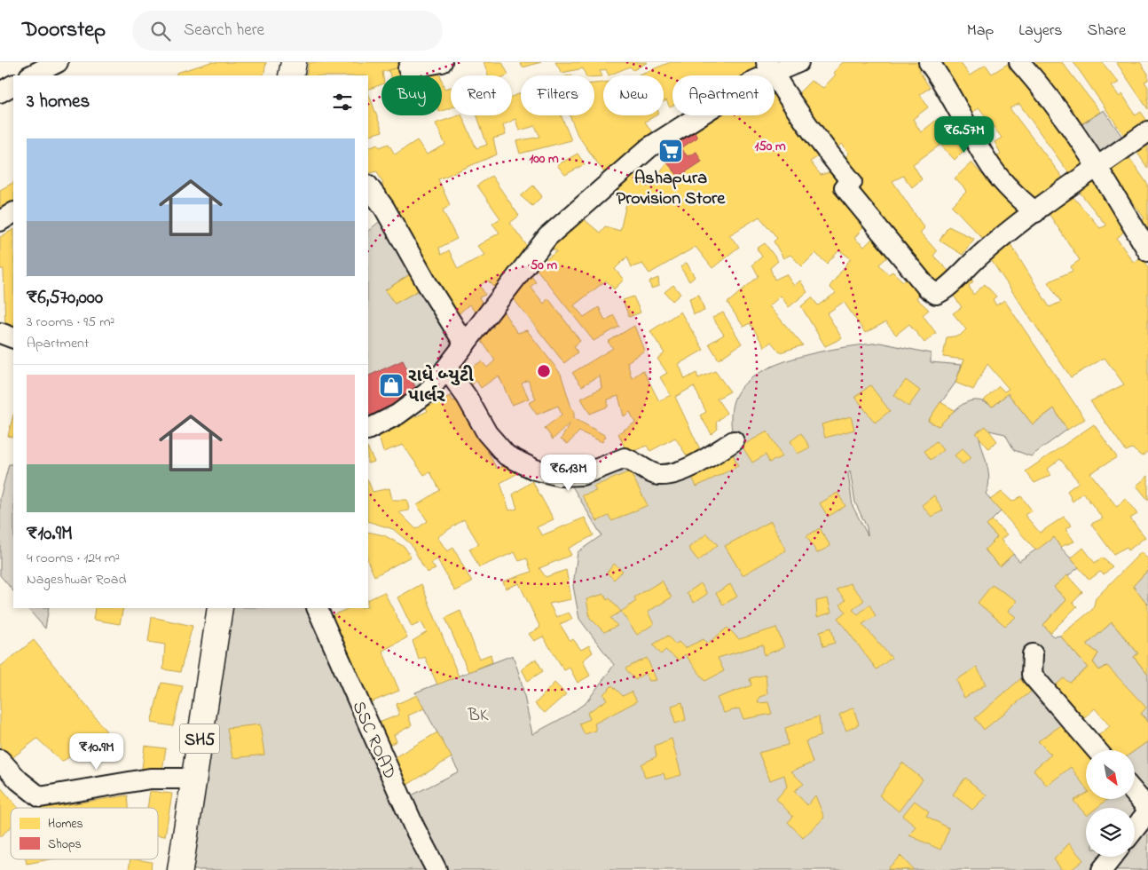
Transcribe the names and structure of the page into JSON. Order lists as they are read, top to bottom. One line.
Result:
{"streets":{"main road":["SH5"],"street":["SSC ROAD"]},"parks":["BK"],"places":{"supermarket":["Ashapura Provision Store"],"shop":["રાધે બ્યુટી પાર્લર"]},"legend":["Homes","Shops"],"north":"bottom right","page":{"header":"Doorstep","search":"Search here","nav":["Map","Layers","Share"],"chip":["Buy","Rent","Filters","New","Apartment"],"heading":"3 homes","price":["₹6.57M","₹6.13M","₹10.9M"],"list":[{"name":"₹6,570,000","note":"3 rooms · 95 m² · Apartment"},{"name":"₹10.9M","note":"4 rooms · 124 m² · Nageshwar Road"}]},"rings":["150 m","100 m","50 m"]}
